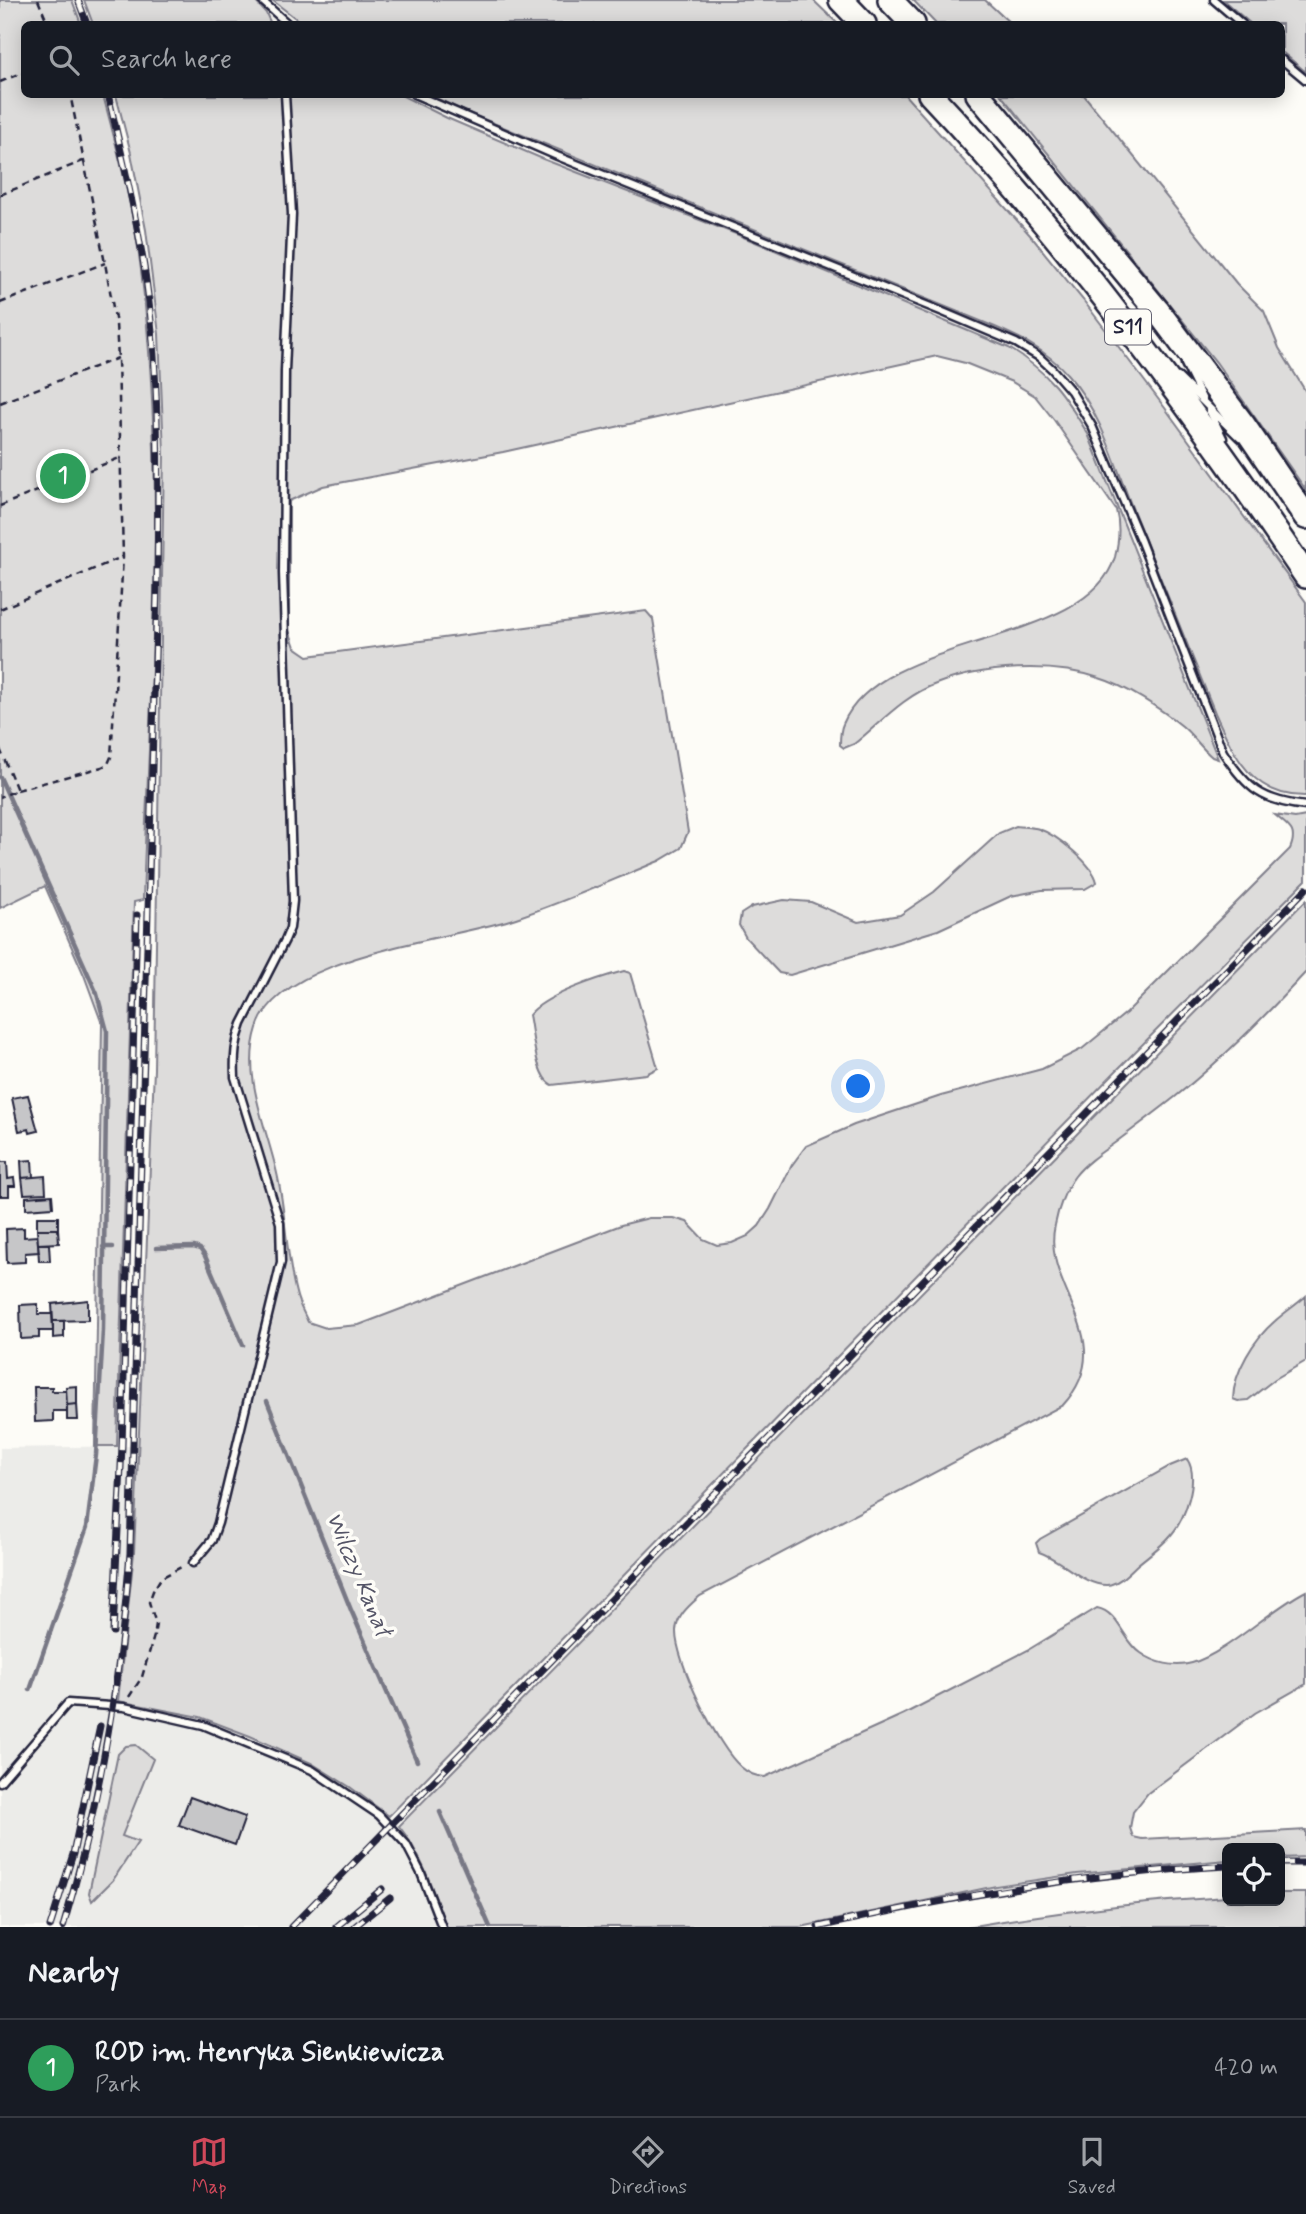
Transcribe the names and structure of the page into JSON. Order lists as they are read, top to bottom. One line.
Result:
{"streets":{"highway":["S11"]},"water":["Wilczy Kanał"],"page":{"search":"Search here","pins":"1","heading":"Nearby","list":[{"mark":"1","name":"ROD im. Henryka Sienkiewicza","note":"Park","value":"420 m"}],"nav":["Map","Directions","Saved"]}}
